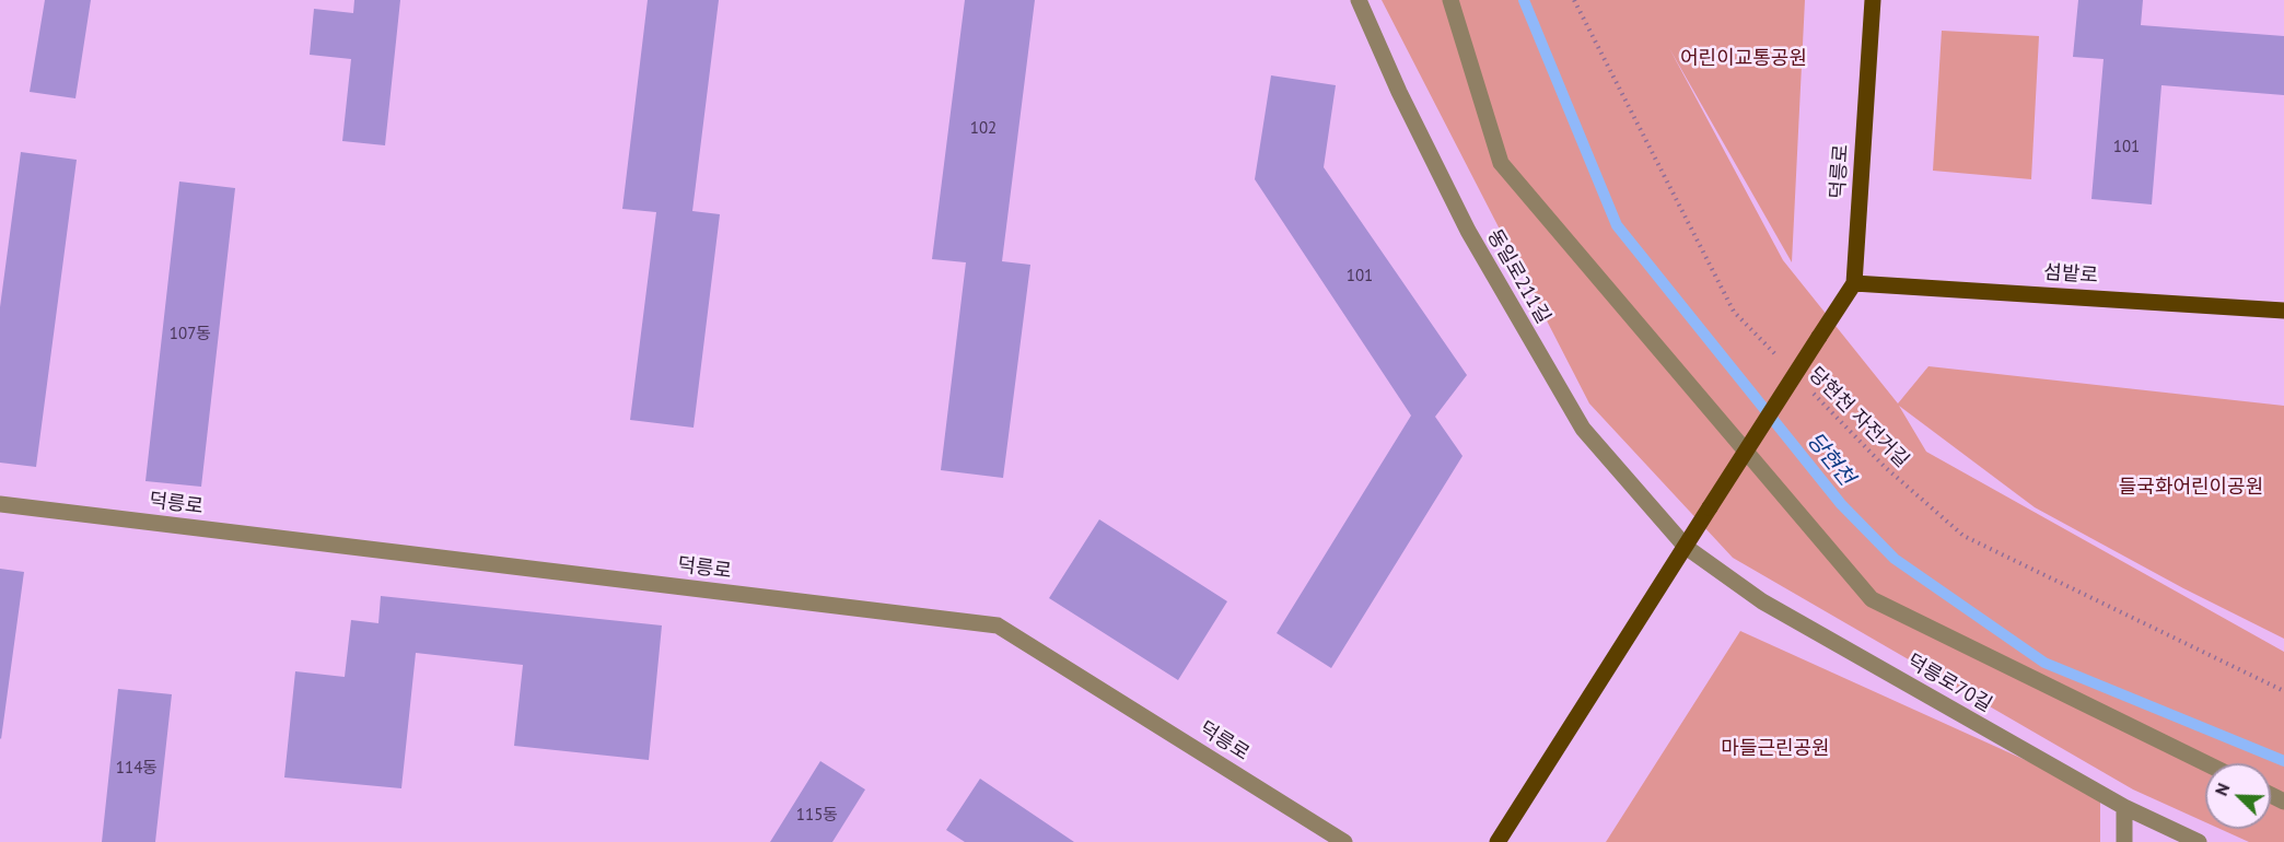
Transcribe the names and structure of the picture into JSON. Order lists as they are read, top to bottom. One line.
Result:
{"streets":{"main road":["덕릉로","섬밭로"],"street":["동일로211길","덕릉로70길"],"path":["당현천 자전거길"]},"crossings":[["덕릉로","섬밭로"],["덕릉로","동일로211길"],["덕릉로","덕릉로70길"],["동일로211길","덕릉로70길"]],"water":["당현천"],"parks":["어린이교통공원","들국화어린이공원","마들근린공원"],"house_numbers":["102","101","101","107동","114동","115동"],"north":"top left"}
